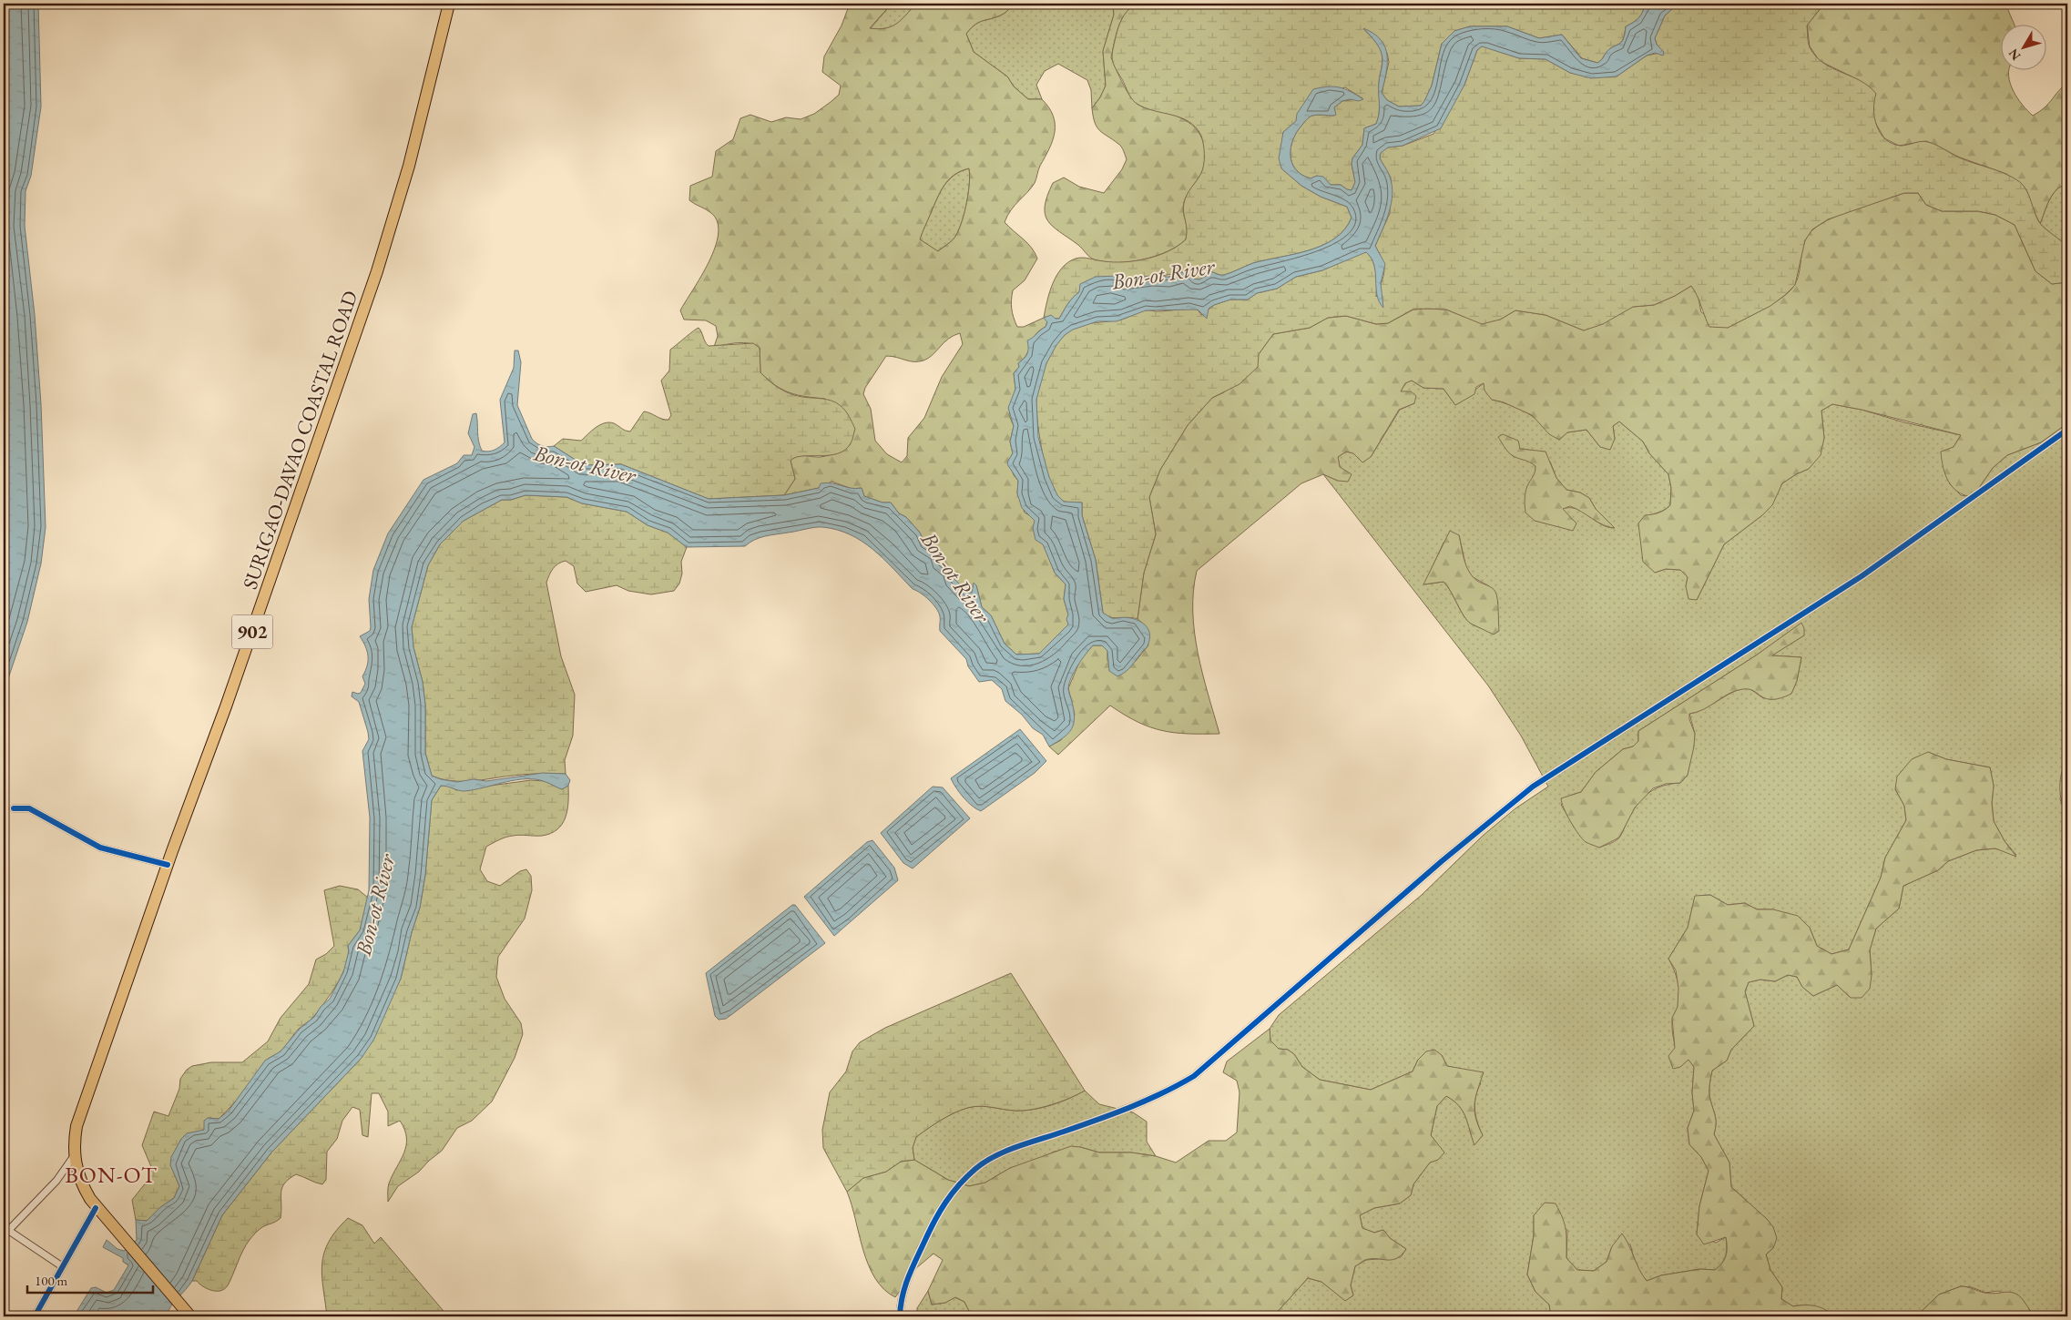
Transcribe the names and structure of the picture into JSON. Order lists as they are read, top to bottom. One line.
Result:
{"streets":{"highway":["SURIGAO-DAVAO COASTAL ROAD","902"]},"districts":["BON-OT"],"water":["Bon-ot River"],"scale_bar":"100 m","north":"bottom left"}
